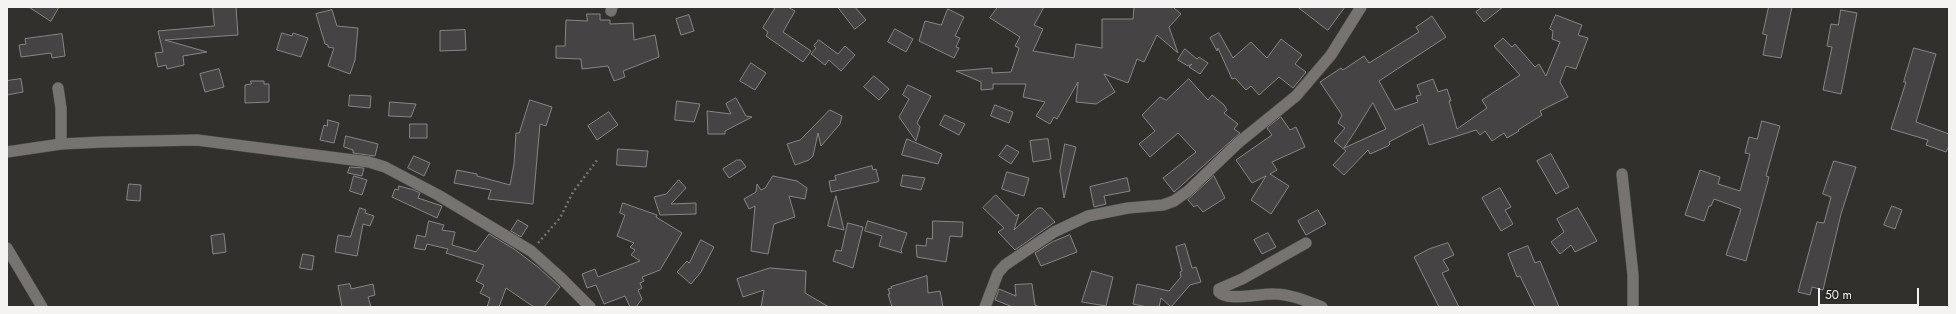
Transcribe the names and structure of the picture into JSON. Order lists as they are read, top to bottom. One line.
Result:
{"scale_bar":"50 m"}
